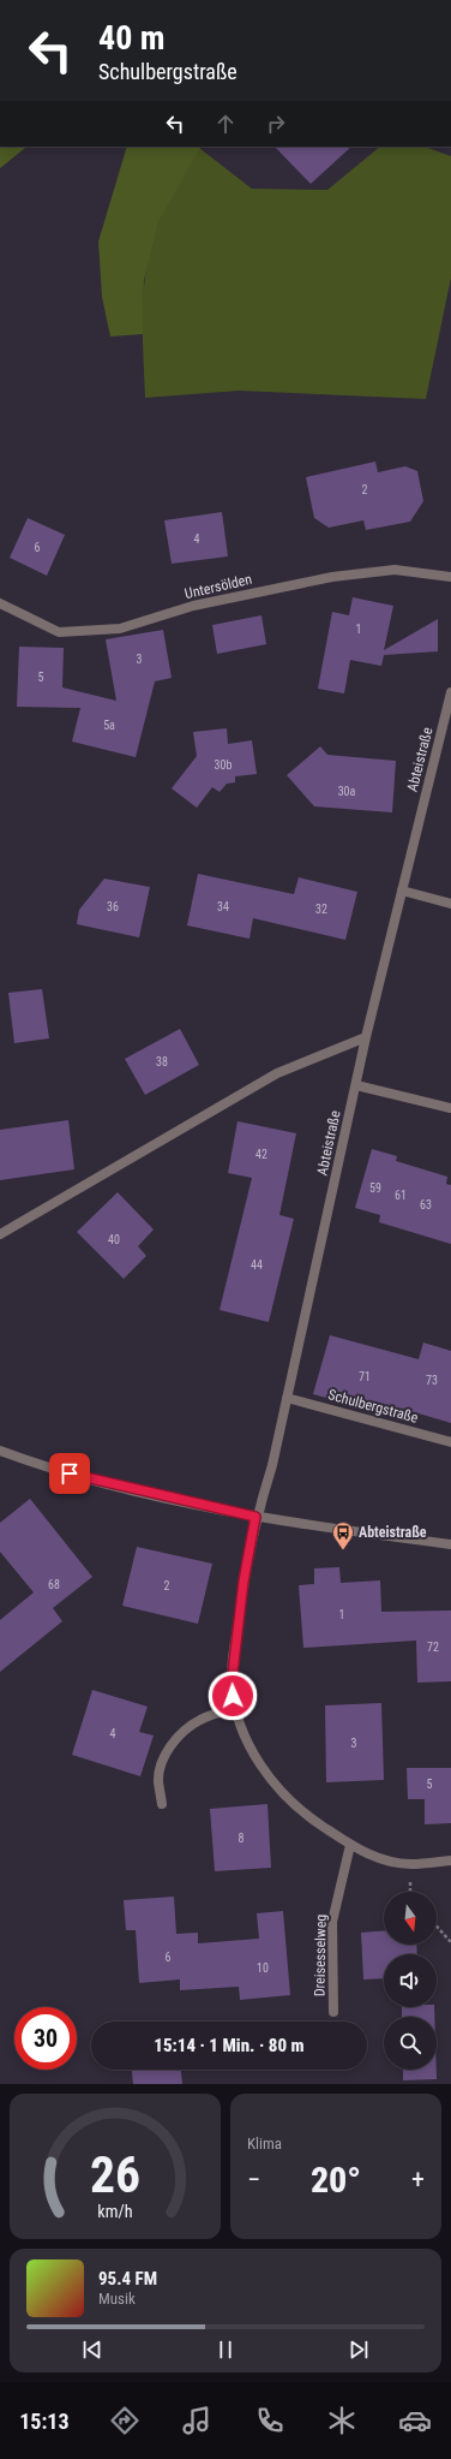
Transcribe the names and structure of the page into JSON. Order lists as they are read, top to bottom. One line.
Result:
{"streets":{"street":["Untersölden","Abteistraße","Schulbergstraße","Dreisesselweg"]},"crossings":[["Abteistraße","Schulbergstraße"]],"places":{"bus stop":["Abteistraße"]},"house_numbers":["2","4","6","1","3","5","5a","30b","30a","36","34","32","38","42","59","61","63","40","44","71","73","68","2","1","72","4","3","5","8","6","10"],"north":"bottom","page":{"turn":["40 m","Schulbergstraße"],"limit":"30","trip":"15:14 · 1 Min. · 80 m","tile":"Klima","heat":["−","20°","+"],"song":["95.4 FM","Musik"],"tabs":"15:13","gauge":["26","km/h"]}}
